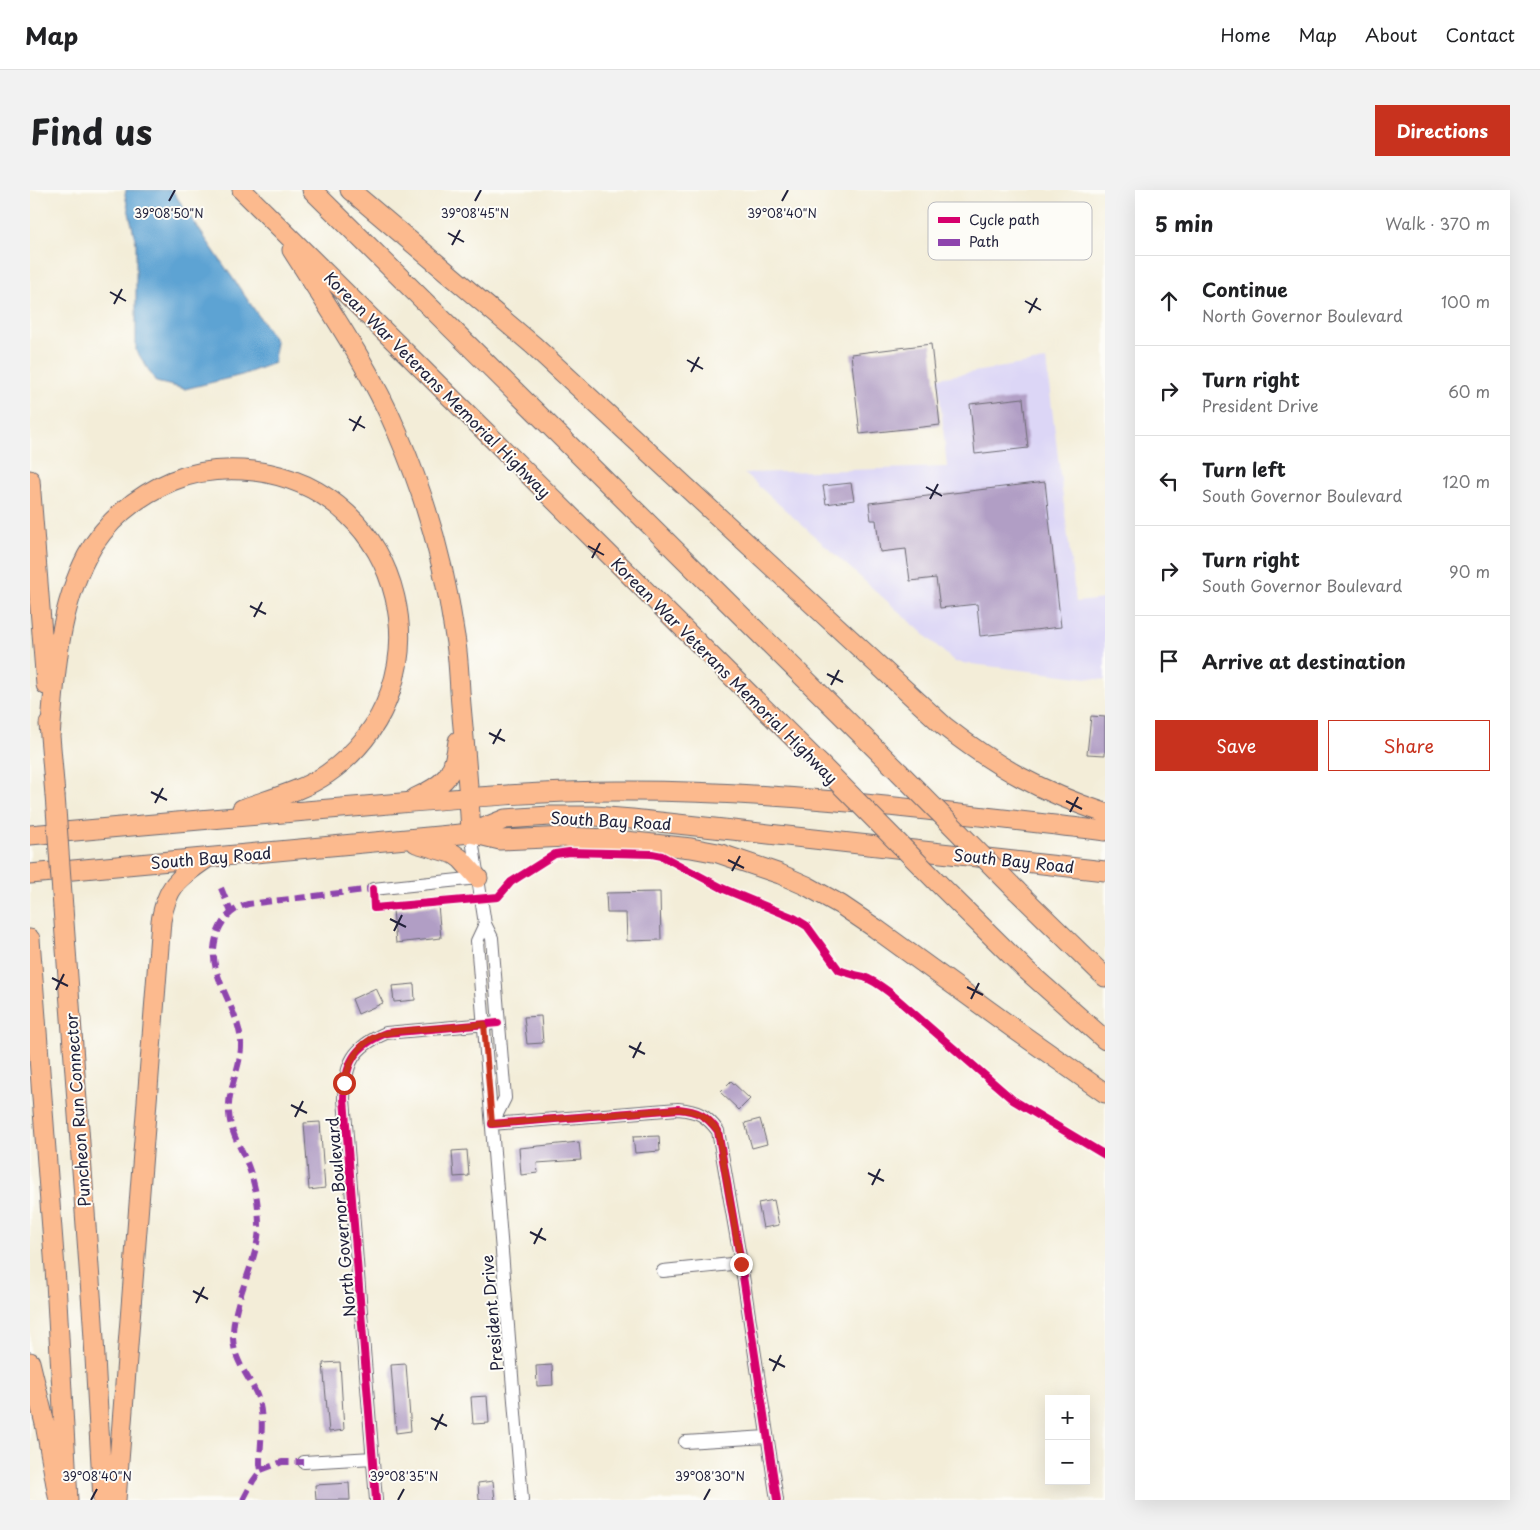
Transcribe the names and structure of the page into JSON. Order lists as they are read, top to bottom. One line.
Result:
{"streets":{"highway":["Korean War Veterans Memorial Highway","South Bay Road","Puncheon Run Connector"],"street":["North Governor Boulevard","President Drive"]},"crossings":[["South Bay Road","President Drive"],["North Governor Boulevard","President Drive"]],"legend":["Cycle path","Path"],"page":{"header":"Map","nav":["Home","Map","About","Contact"],"title":"Find us","buttons":["Directions",["Save","Share"]],"heading":["5 min","Walk · 370 m"],"list":[["Continue","North Governor Boulevard","100 m"],["Turn right","President Drive","60 m"],["Turn left","South Governor Boulevard","120 m"],["Turn right","South Governor Boulevard","90 m"],"Arrive at destination"],"map_buttons":["+","−"]},"coordinates":["39°08'50\"N","39°08'45\"N","39°08'40\"N","39°08'35\"N","39°08'30\"N"]}
